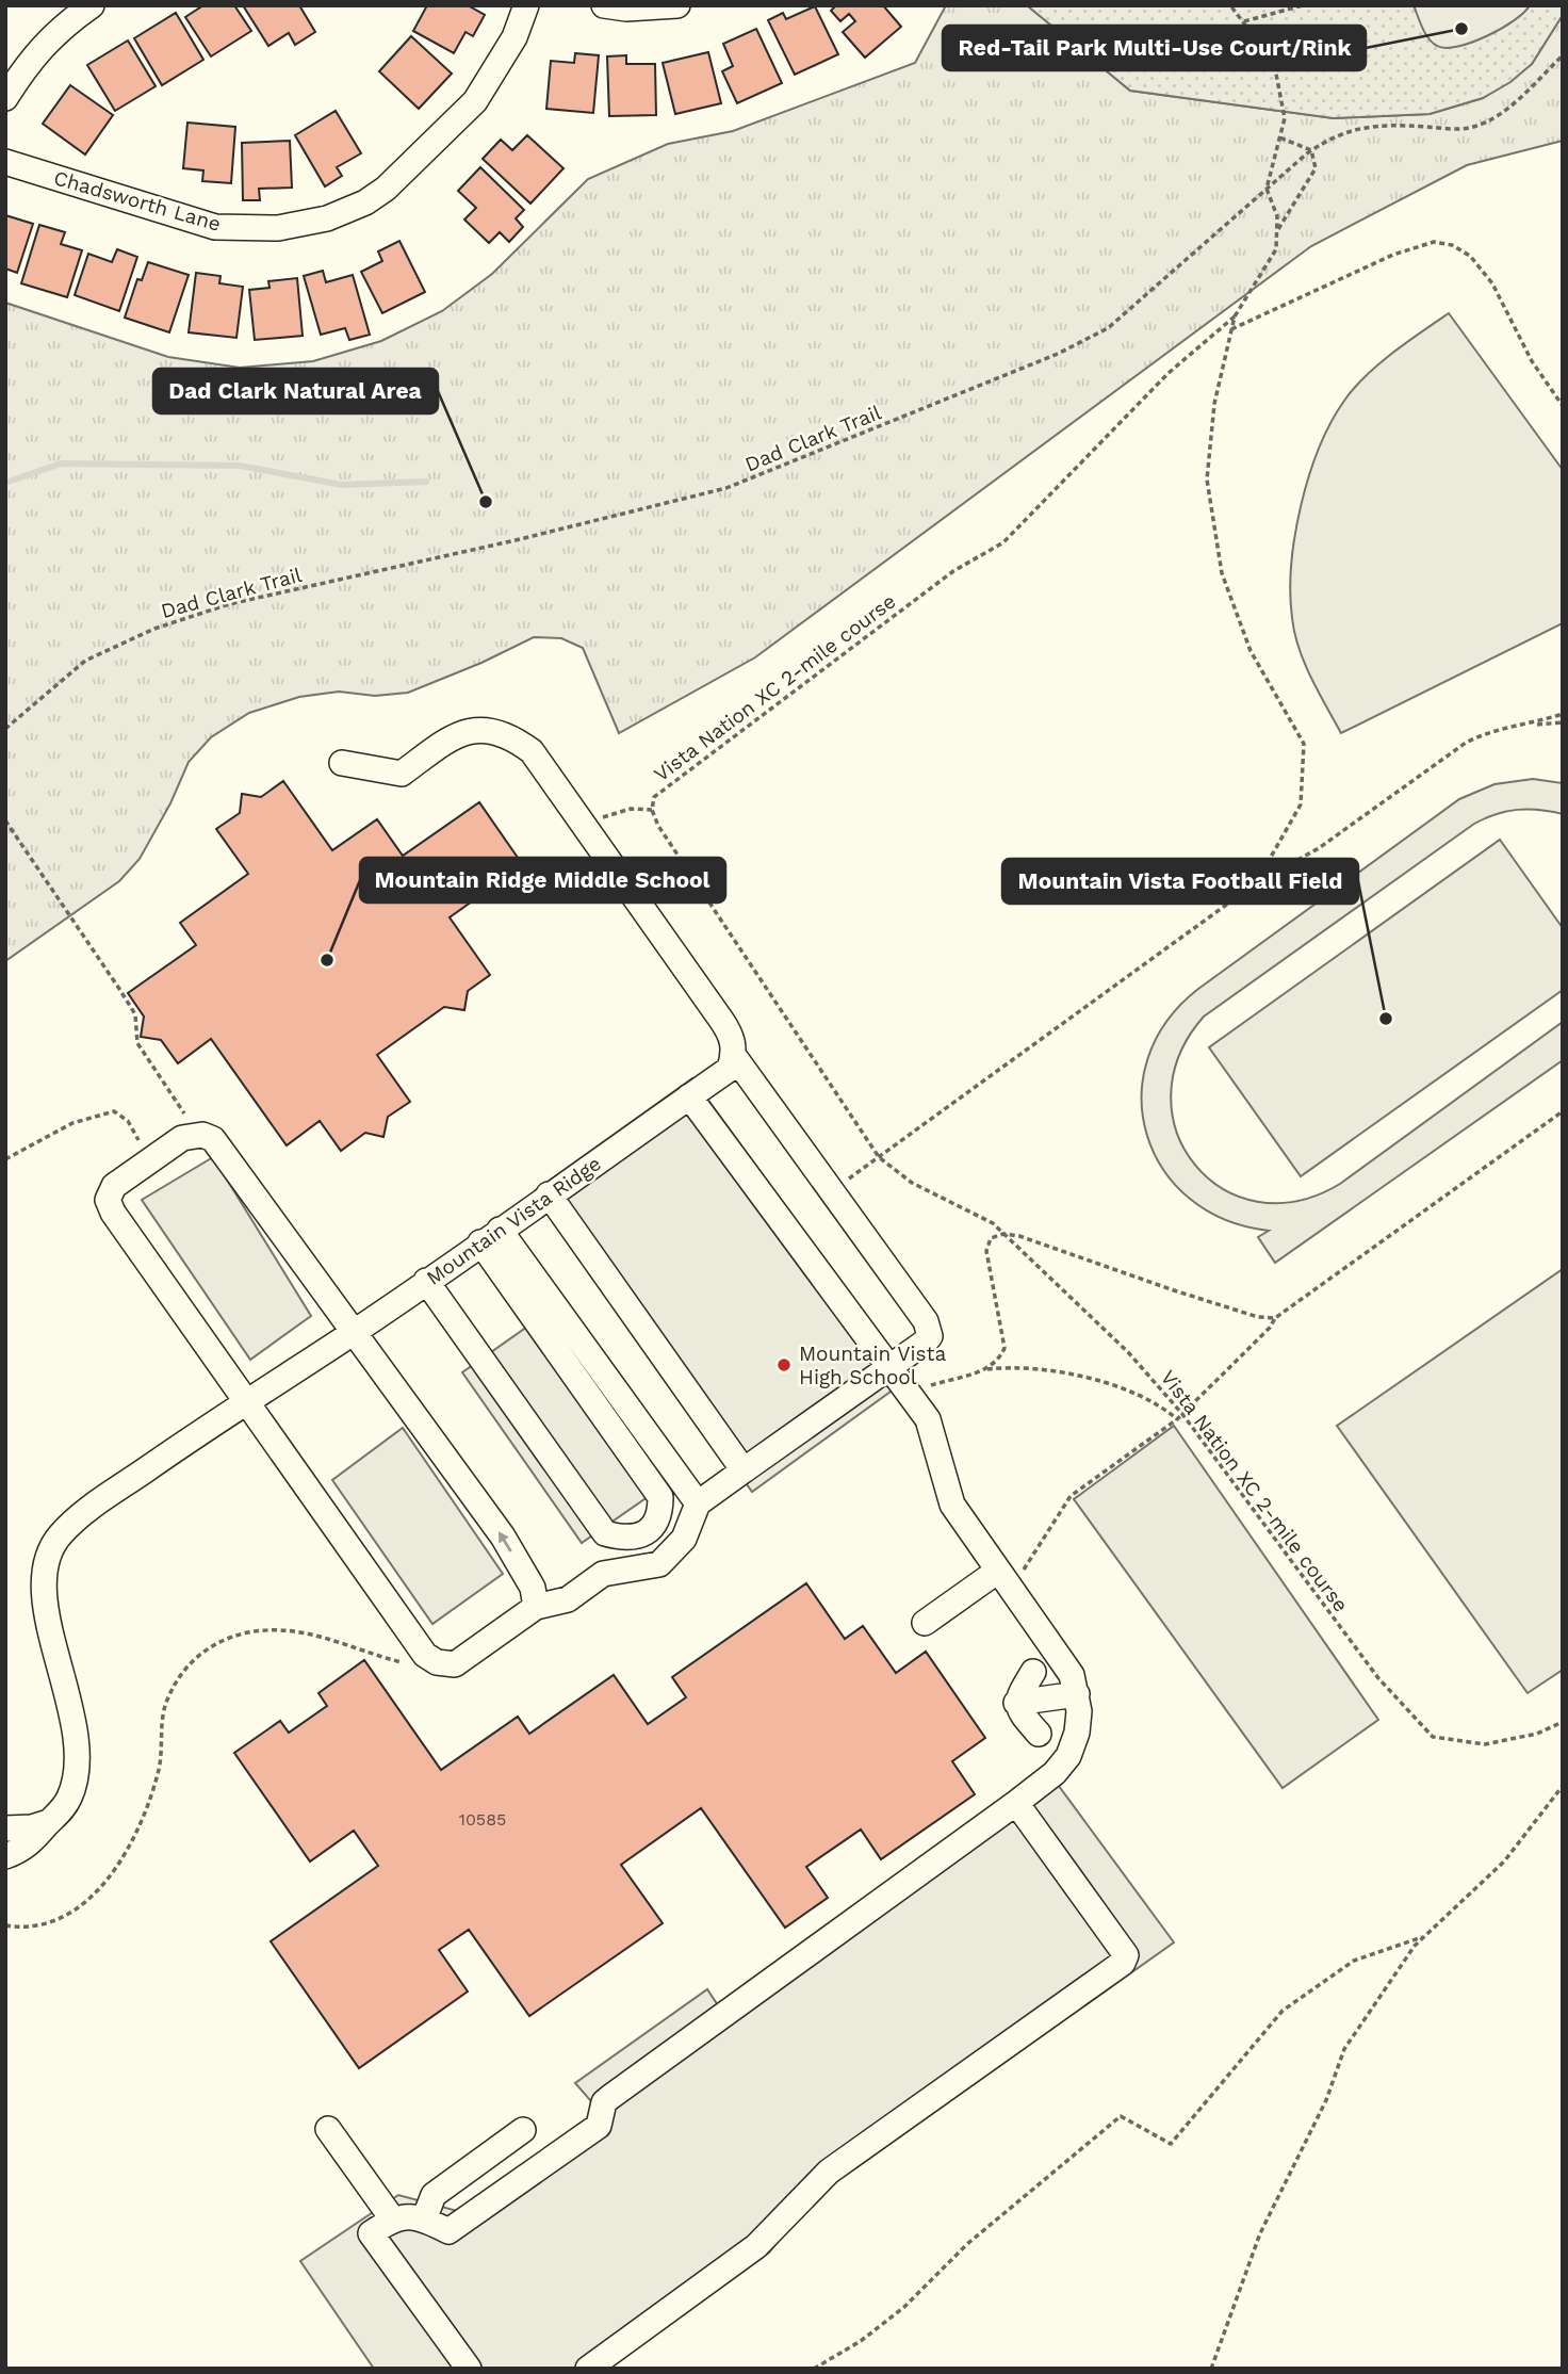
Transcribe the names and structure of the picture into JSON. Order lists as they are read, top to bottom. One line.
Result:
{"streets":{"street":["Chadsworth Lane","Mountain Vista Ridge"],"path":["Dad Clark Trail","Vista Nation XC 2-mile course"]},"places":["Red-Tail Park Multi-Use Court/Rink","Dad Clark Natural Area","Mountain Ridge Middle School","Mountain Vista Football Field","Mountain Vista High School"],"house_numbers":["10585"]}
